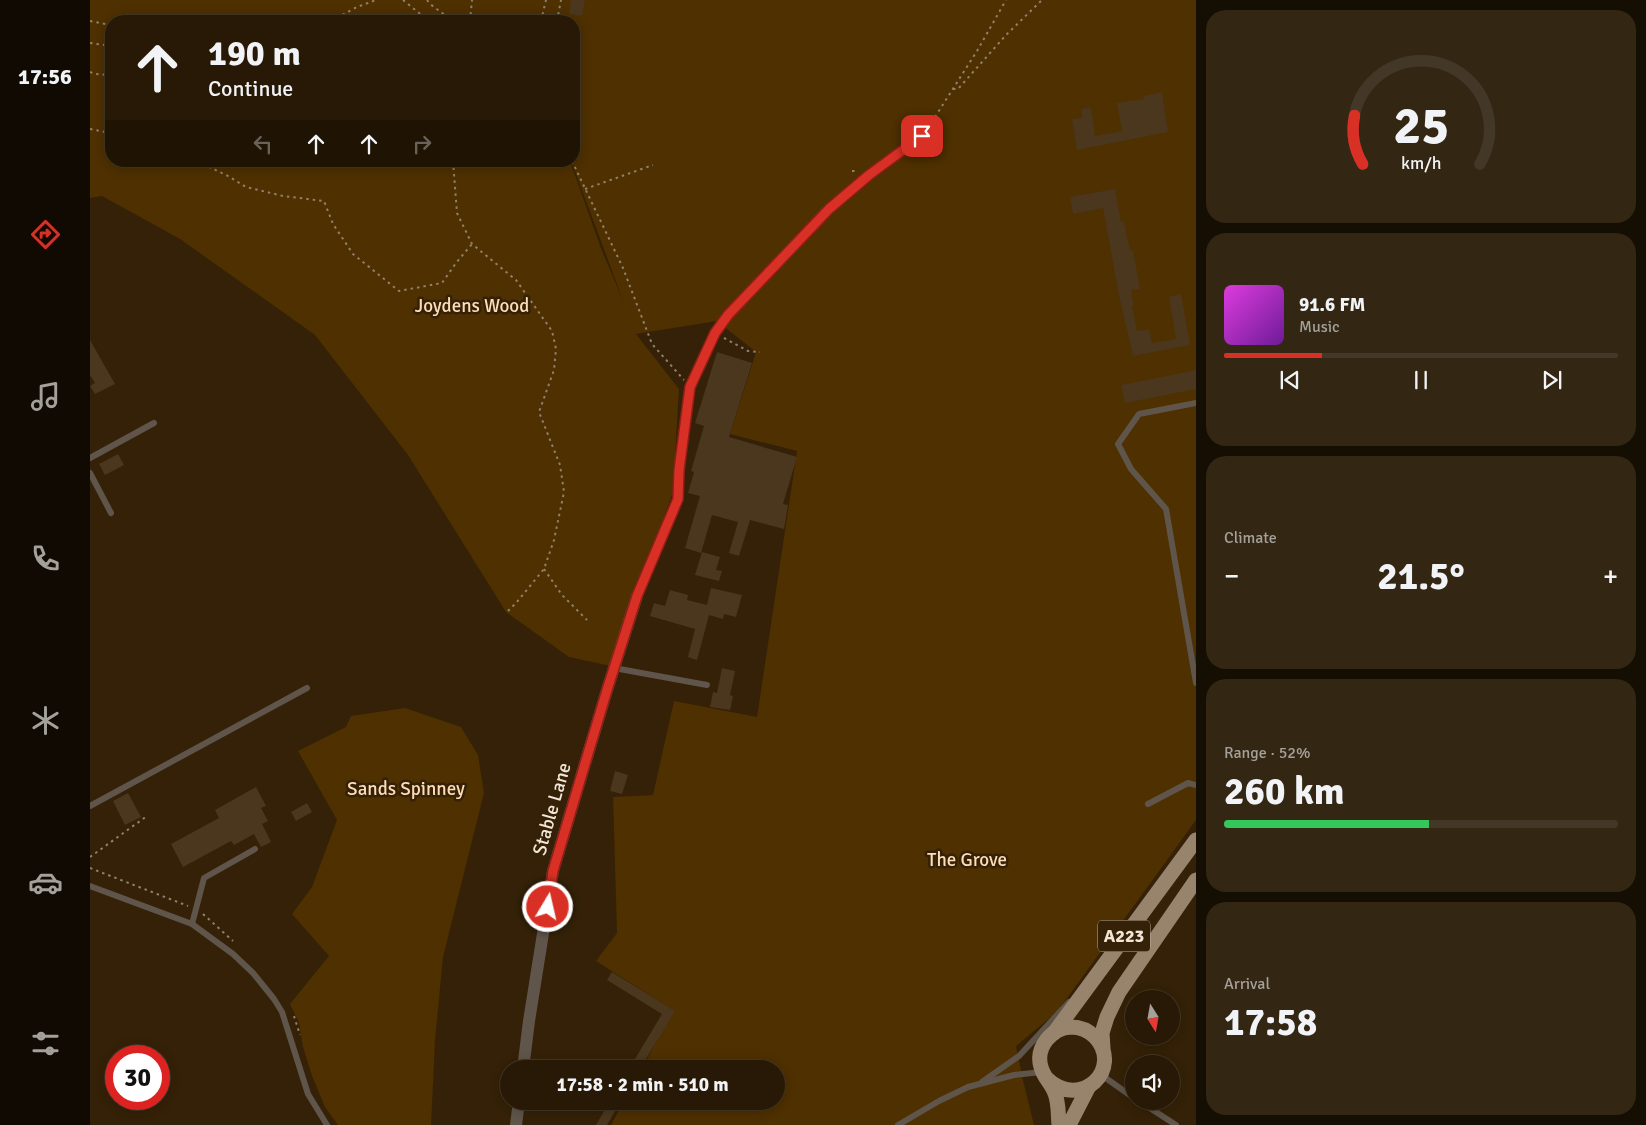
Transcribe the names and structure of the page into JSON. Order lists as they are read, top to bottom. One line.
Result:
{"streets":{"main road":["A223"],"street":["Stable Lane"]},"parks":["Joydens Wood","Sands Spinney","The Grove"],"north":"bottom","page":{"tabs":"17:56","turn":["190 m","Continue"],"song":["91.6 FM","Music"],"tile":["Climate",["Range · 52%","260 km"],["Arrival","17:58"]],"heat":["−","21.5°","+"],"limit":"30","trip":"17:58 · 2 min · 510 m","gauge":["25","km/h"]}}
